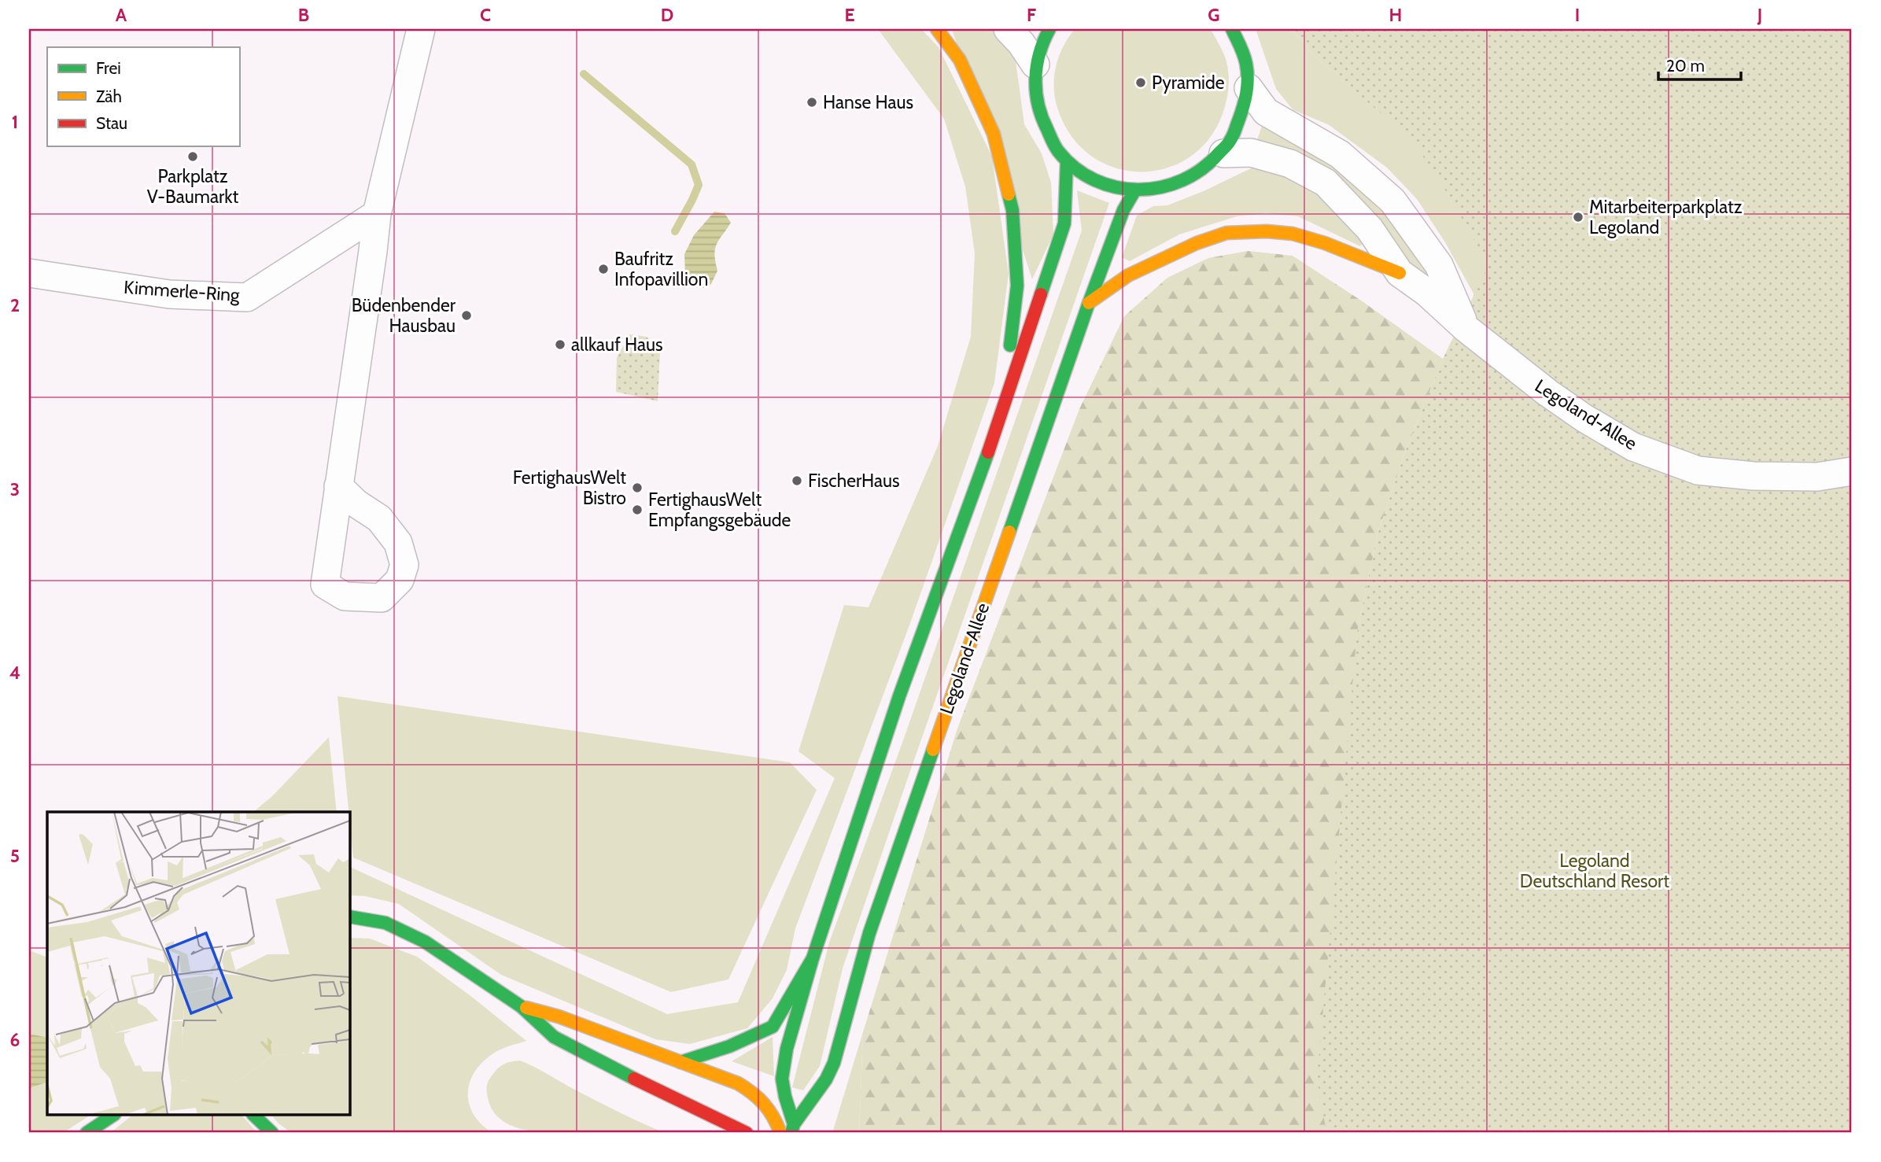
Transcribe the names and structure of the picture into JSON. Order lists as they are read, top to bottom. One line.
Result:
{"streets":{"street":["Kimmerle-Ring","Legoland-Allee"]},"parks":["Legoland Deutschland Resort"],"places":["Pyramide","Hanse Haus","Parkplatz V-Baumarkt","Mitarbeiterparkplatz Legoland","Baufritz Infopavillion","Büdenbender Hausbau","allkauf Haus","FischerHaus","FertighausWelt Bistro","FertighausWelt Empfangsgebäude"],"legend":["Frei","Zäh","Stau"],"scale_bar":"20 m","grid":{"columns":["A","B","C","D","E","F","G","H","I","J"],"rows":["1","2","3","4","5","6"]}}
